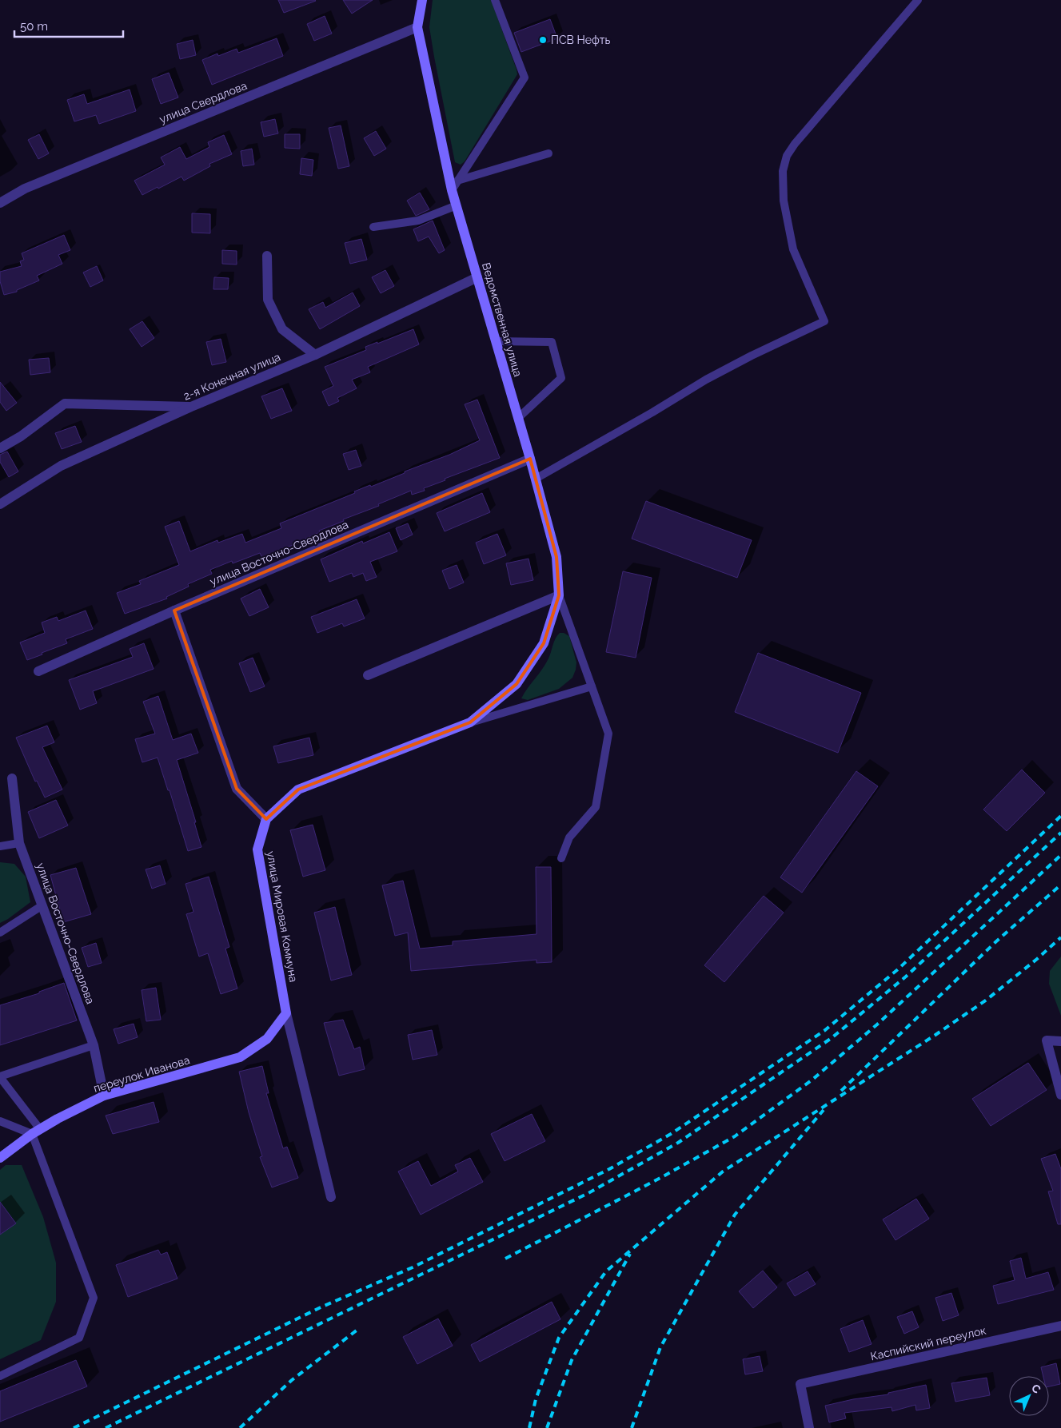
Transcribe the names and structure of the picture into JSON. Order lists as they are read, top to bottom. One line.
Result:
{"streets":{"main road":["Ведомственная улица","улица Мировая Коммуна","переулок Иванова"],"street":["улица Свердлова","2-я Конечная улица","улица Восточно-Свердлова","Каспийский переулок"]},"crossings":[["улица Свердлова","Ведомственная улица"],["Ведомственная улица","2-я Конечная улица"],["Ведомственная улица","улица Восточно-Свердлова"],["Ведомственная улица","улица Мировая Коммуна"],["улица Восточно-Свердлова","переулок Иванова"],["улица Мировая Коммуна","переулок Иванова"]],"places":["ПСВ Нефть"],"scale_bar":"50 m","north":"top right"}
